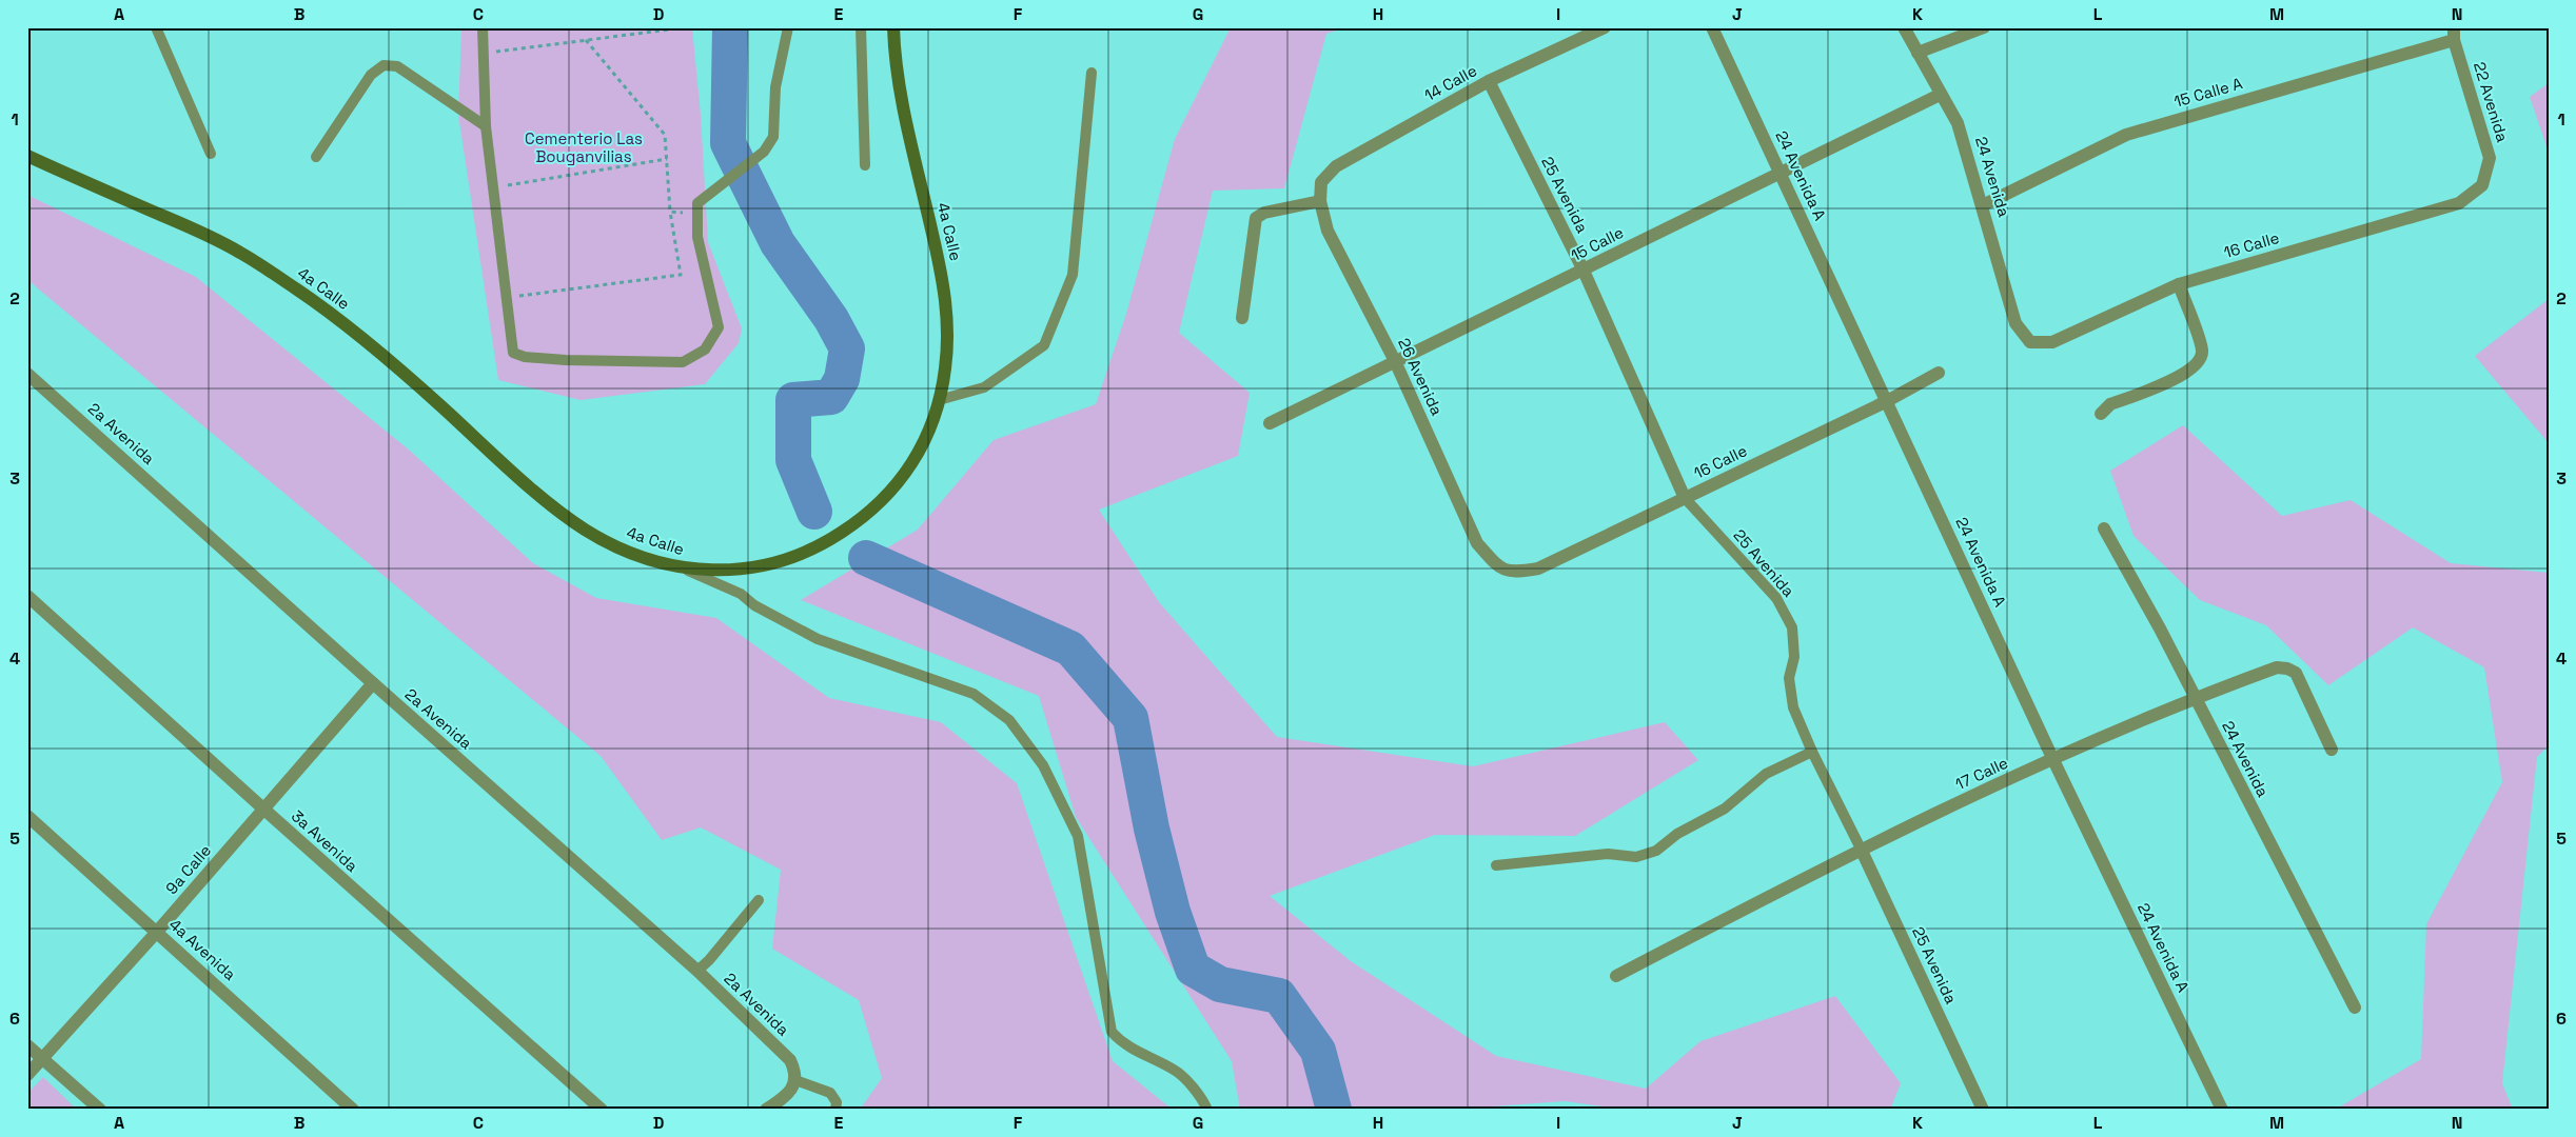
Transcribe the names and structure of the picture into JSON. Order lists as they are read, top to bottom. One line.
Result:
{"streets":{"main road":["4a Calle"],"street":["14 Calle","15 Calle A","22 Avenida","24 Avenida A","24 Avenida","25 Avenida","15 Calle","16 Calle","26 Avenida","2a Avenida","17 Calle","3a Avenida","9a Calle","4a Avenida"]},"crossings":[["14 Calle","25 Avenida"],["14 Calle","26 Avenida"],["15 Calle A","22 Avenida"],["15 Calle A","24 Avenida"],["22 Avenida","16 Calle"],["24 Avenida A","15 Calle"],["24 Avenida A","16 Calle"],["24 Avenida A","17 Calle"],["24 Avenida","15 Calle"],["24 Avenida","16 Calle"],["24 Avenida","17 Calle"],["25 Avenida","15 Calle"],["25 Avenida","16 Calle"],["25 Avenida","17 Calle"],["15 Calle","26 Avenida"],["16 Calle","26 Avenida"],["2a Avenida","9a Calle"],["3a Avenida","9a Calle"],["9a Calle","4a Avenida"]],"parks":["Cementerio Las Bouganvilias"],"grid":{"columns":["A","B","C","D","E","F","G","H","I","J","K","L","M","N"],"rows":["1","2","3","4","5","6"]}}
